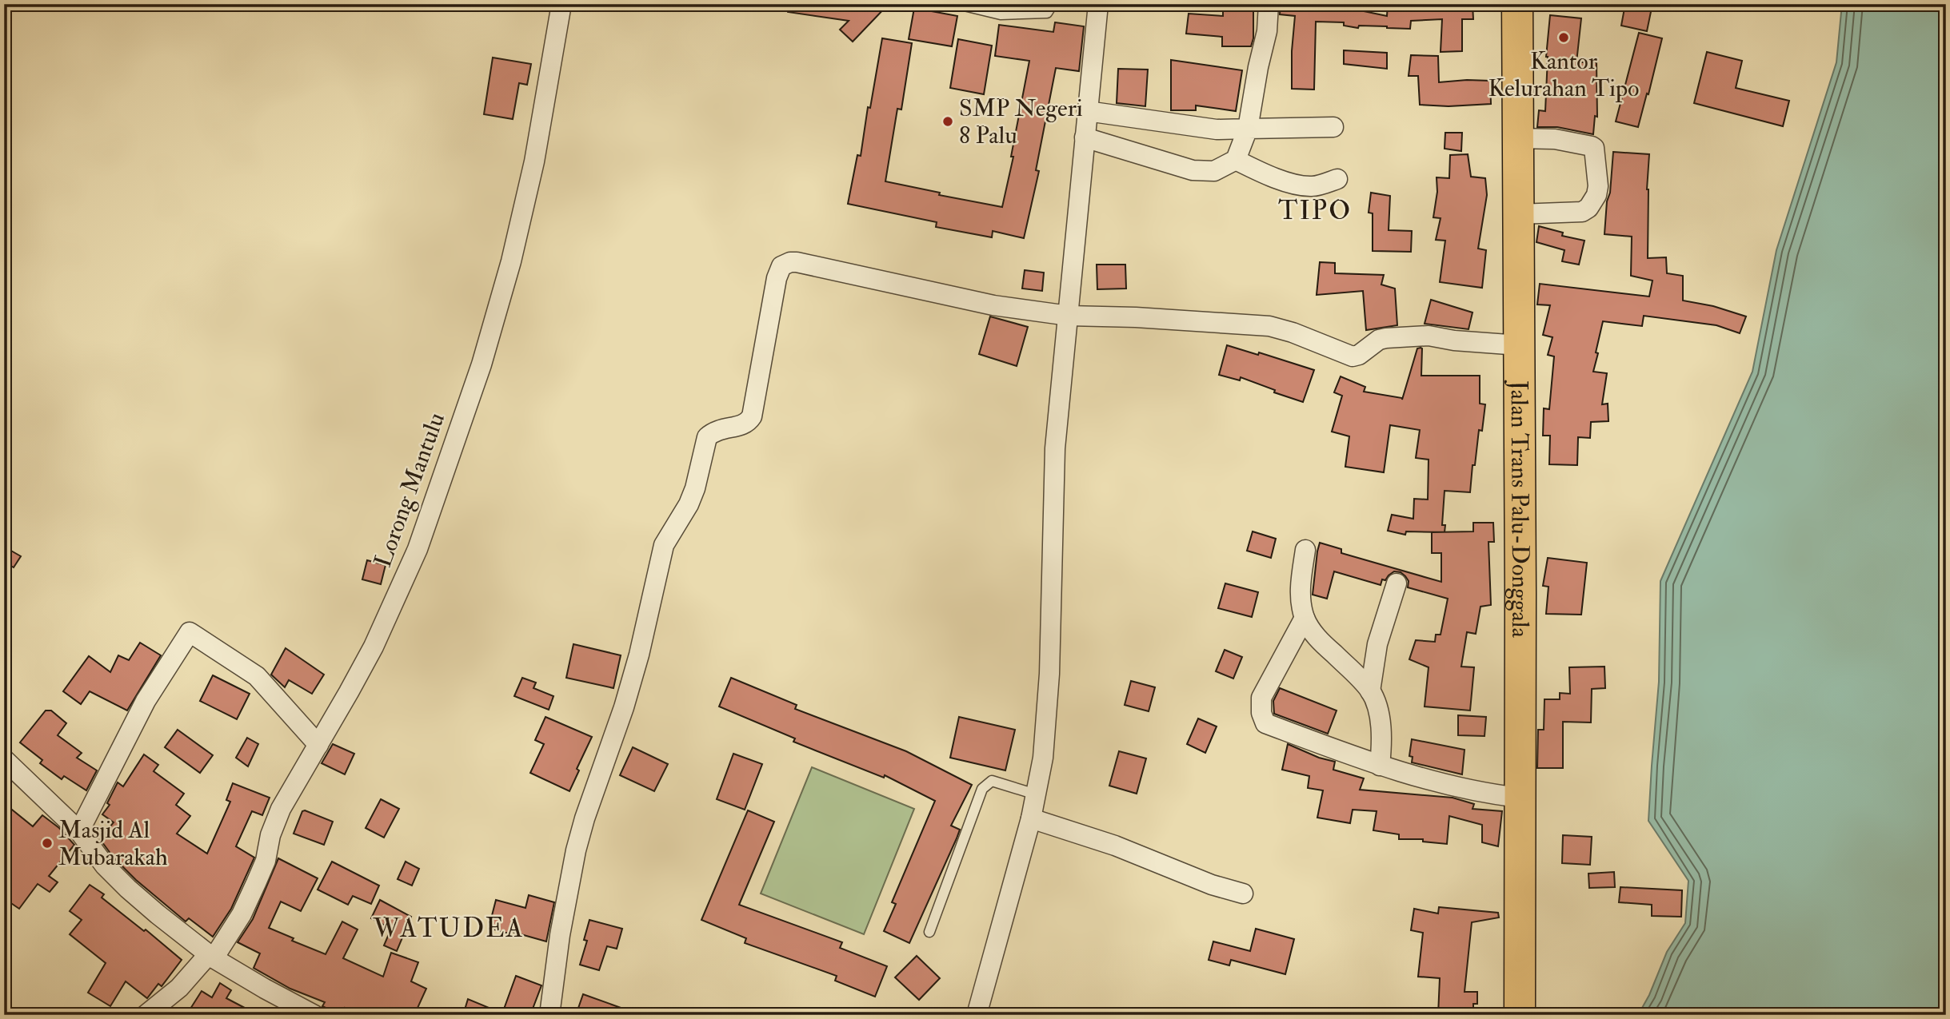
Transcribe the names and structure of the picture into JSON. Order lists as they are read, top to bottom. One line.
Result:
{"streets":{"highway":["Jalan Trans Palu-Donggala"],"street":["Lorong Mantulu"]},"districts":["TIPO","WATUDEA"],"places":["Kantor Kelurahan Tipo","SMP Negeri 8 Palu","Masjid Al Mubarakah"]}
